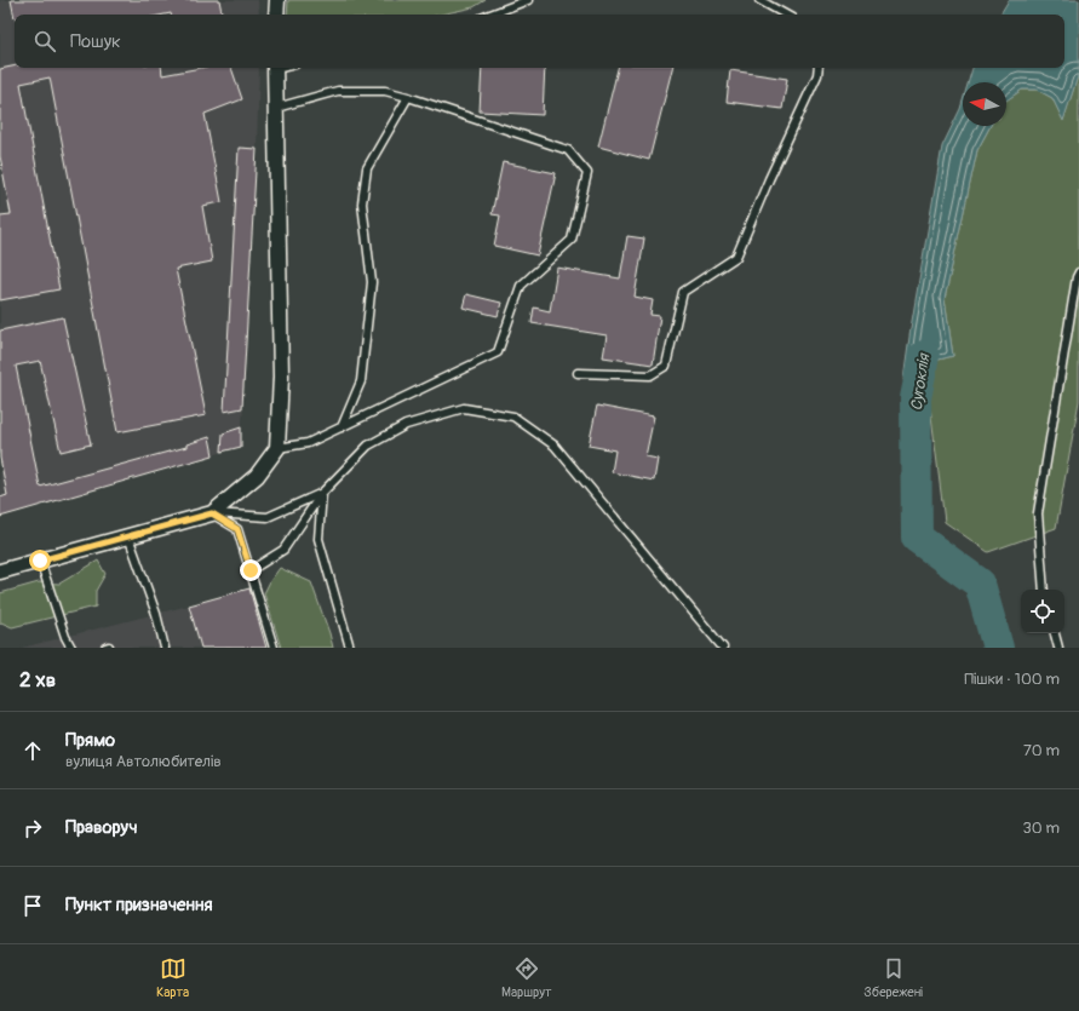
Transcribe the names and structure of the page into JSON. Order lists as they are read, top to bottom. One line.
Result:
{"water":["Сугоклія"],"north":"left","page":{"search":"Пошук","heading":["2 хв","Пішки · 100 m"],"list":[["Прямо","вулиця Автолюбителів","70 m"],["Праворуч","30 m"],"Пункт призначення"],"nav":["Карта","Маршрут","Збережені"]}}
